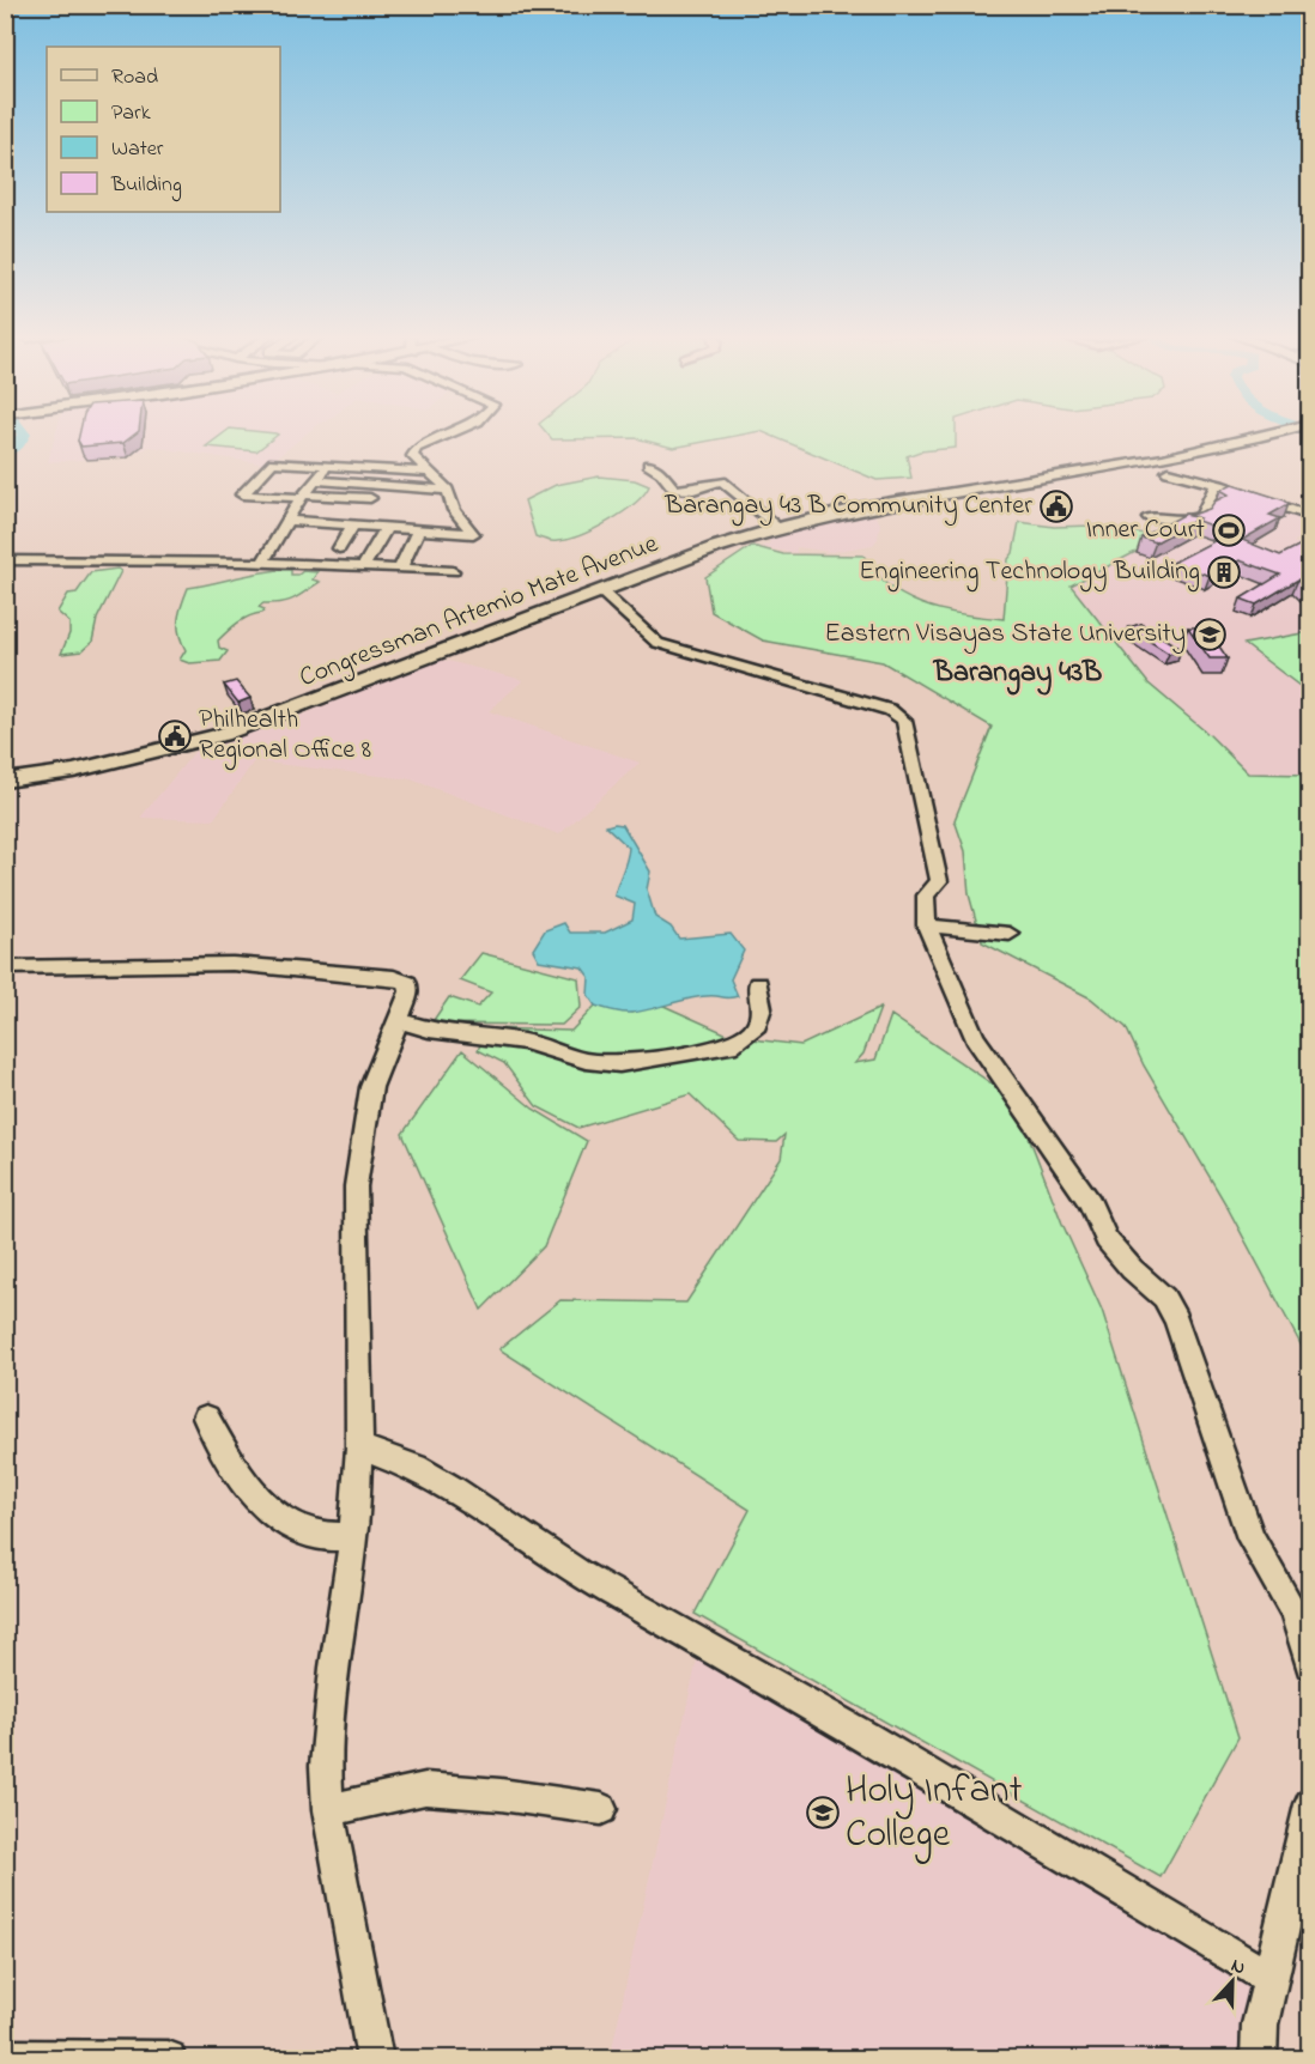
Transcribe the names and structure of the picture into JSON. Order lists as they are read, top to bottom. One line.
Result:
{"streets":{"main road":["Congressman Artemio Mate Avenue"]},"districts":["Barangay 43B"],"places":{"public building":["Barangay 43 B Community Center","Philhealth Regional Office 8"],"sports":["Inner Court"],"building":["Engineering Technology Building"],"school or university":["Eastern Visayas State University","Holy Infant College"]},"legend":["Road","Park","Water","Building"],"north":"top"}
